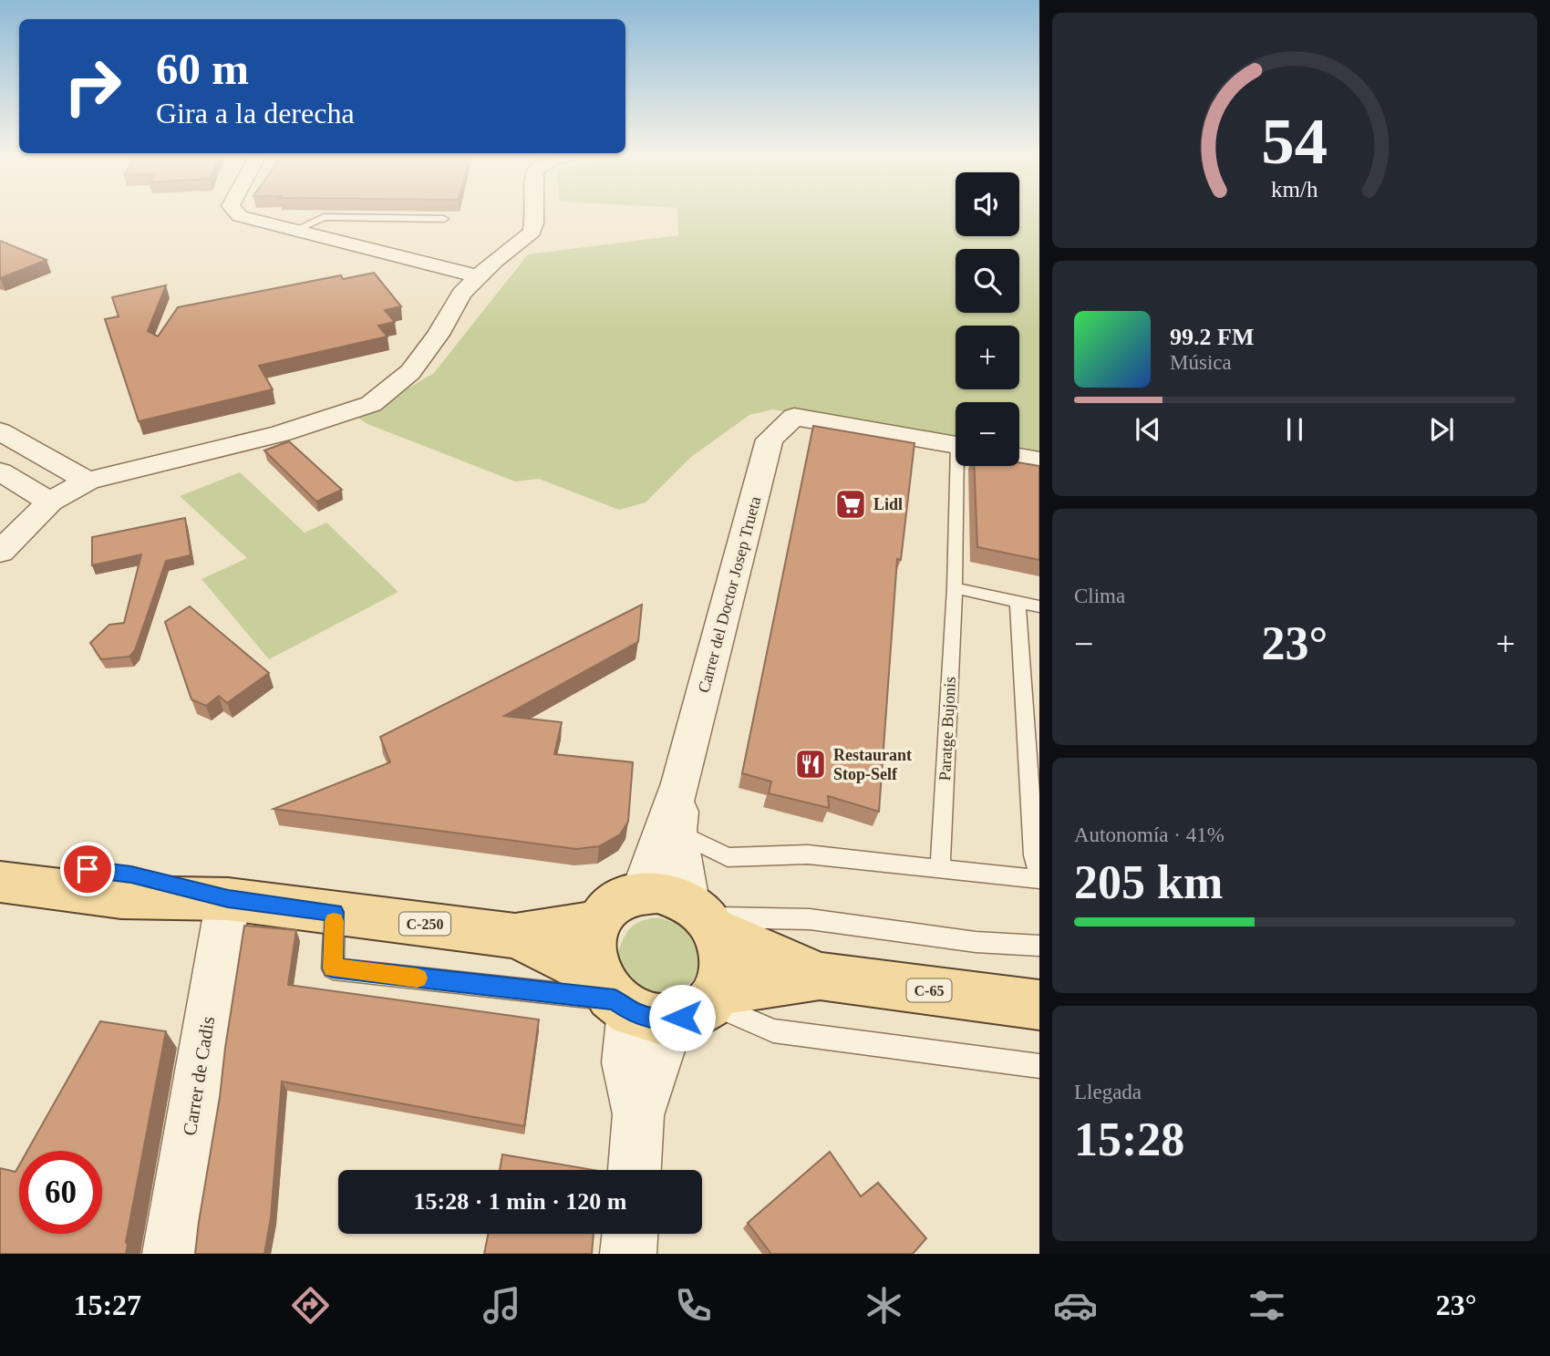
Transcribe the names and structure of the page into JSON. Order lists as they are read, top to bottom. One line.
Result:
{"streets":{"main road":["C-250","C-65"],"street":["Carrer del Doctor Josep Trueta","Carrer de Cadis"],"lane":["Paratge Bujonis"]},"crossings":[["Carrer del Doctor Josep Trueta","C-250"],["Carrer del Doctor Josep Trueta","C-65"],["C-250","C-65"],["C-250","Carrer de Cadis"]],"places":{"supermarket":["Lidl"],"restaurant":["Restaurant Stop-Self"]},"page":{"turn":["60 m","Gira a la derecha"],"map_buttons":["+","−"],"song":["99.2 FM","Música"],"tile":["Clima",["Autonomía · 41%","205 km"],["Llegada","15:28"]],"heat":["−","23°","+"],"limit":"60","trip":"15:28 · 1 min · 120 m","tabs":["15:27","23°"],"gauge":["54","km/h"]}}
